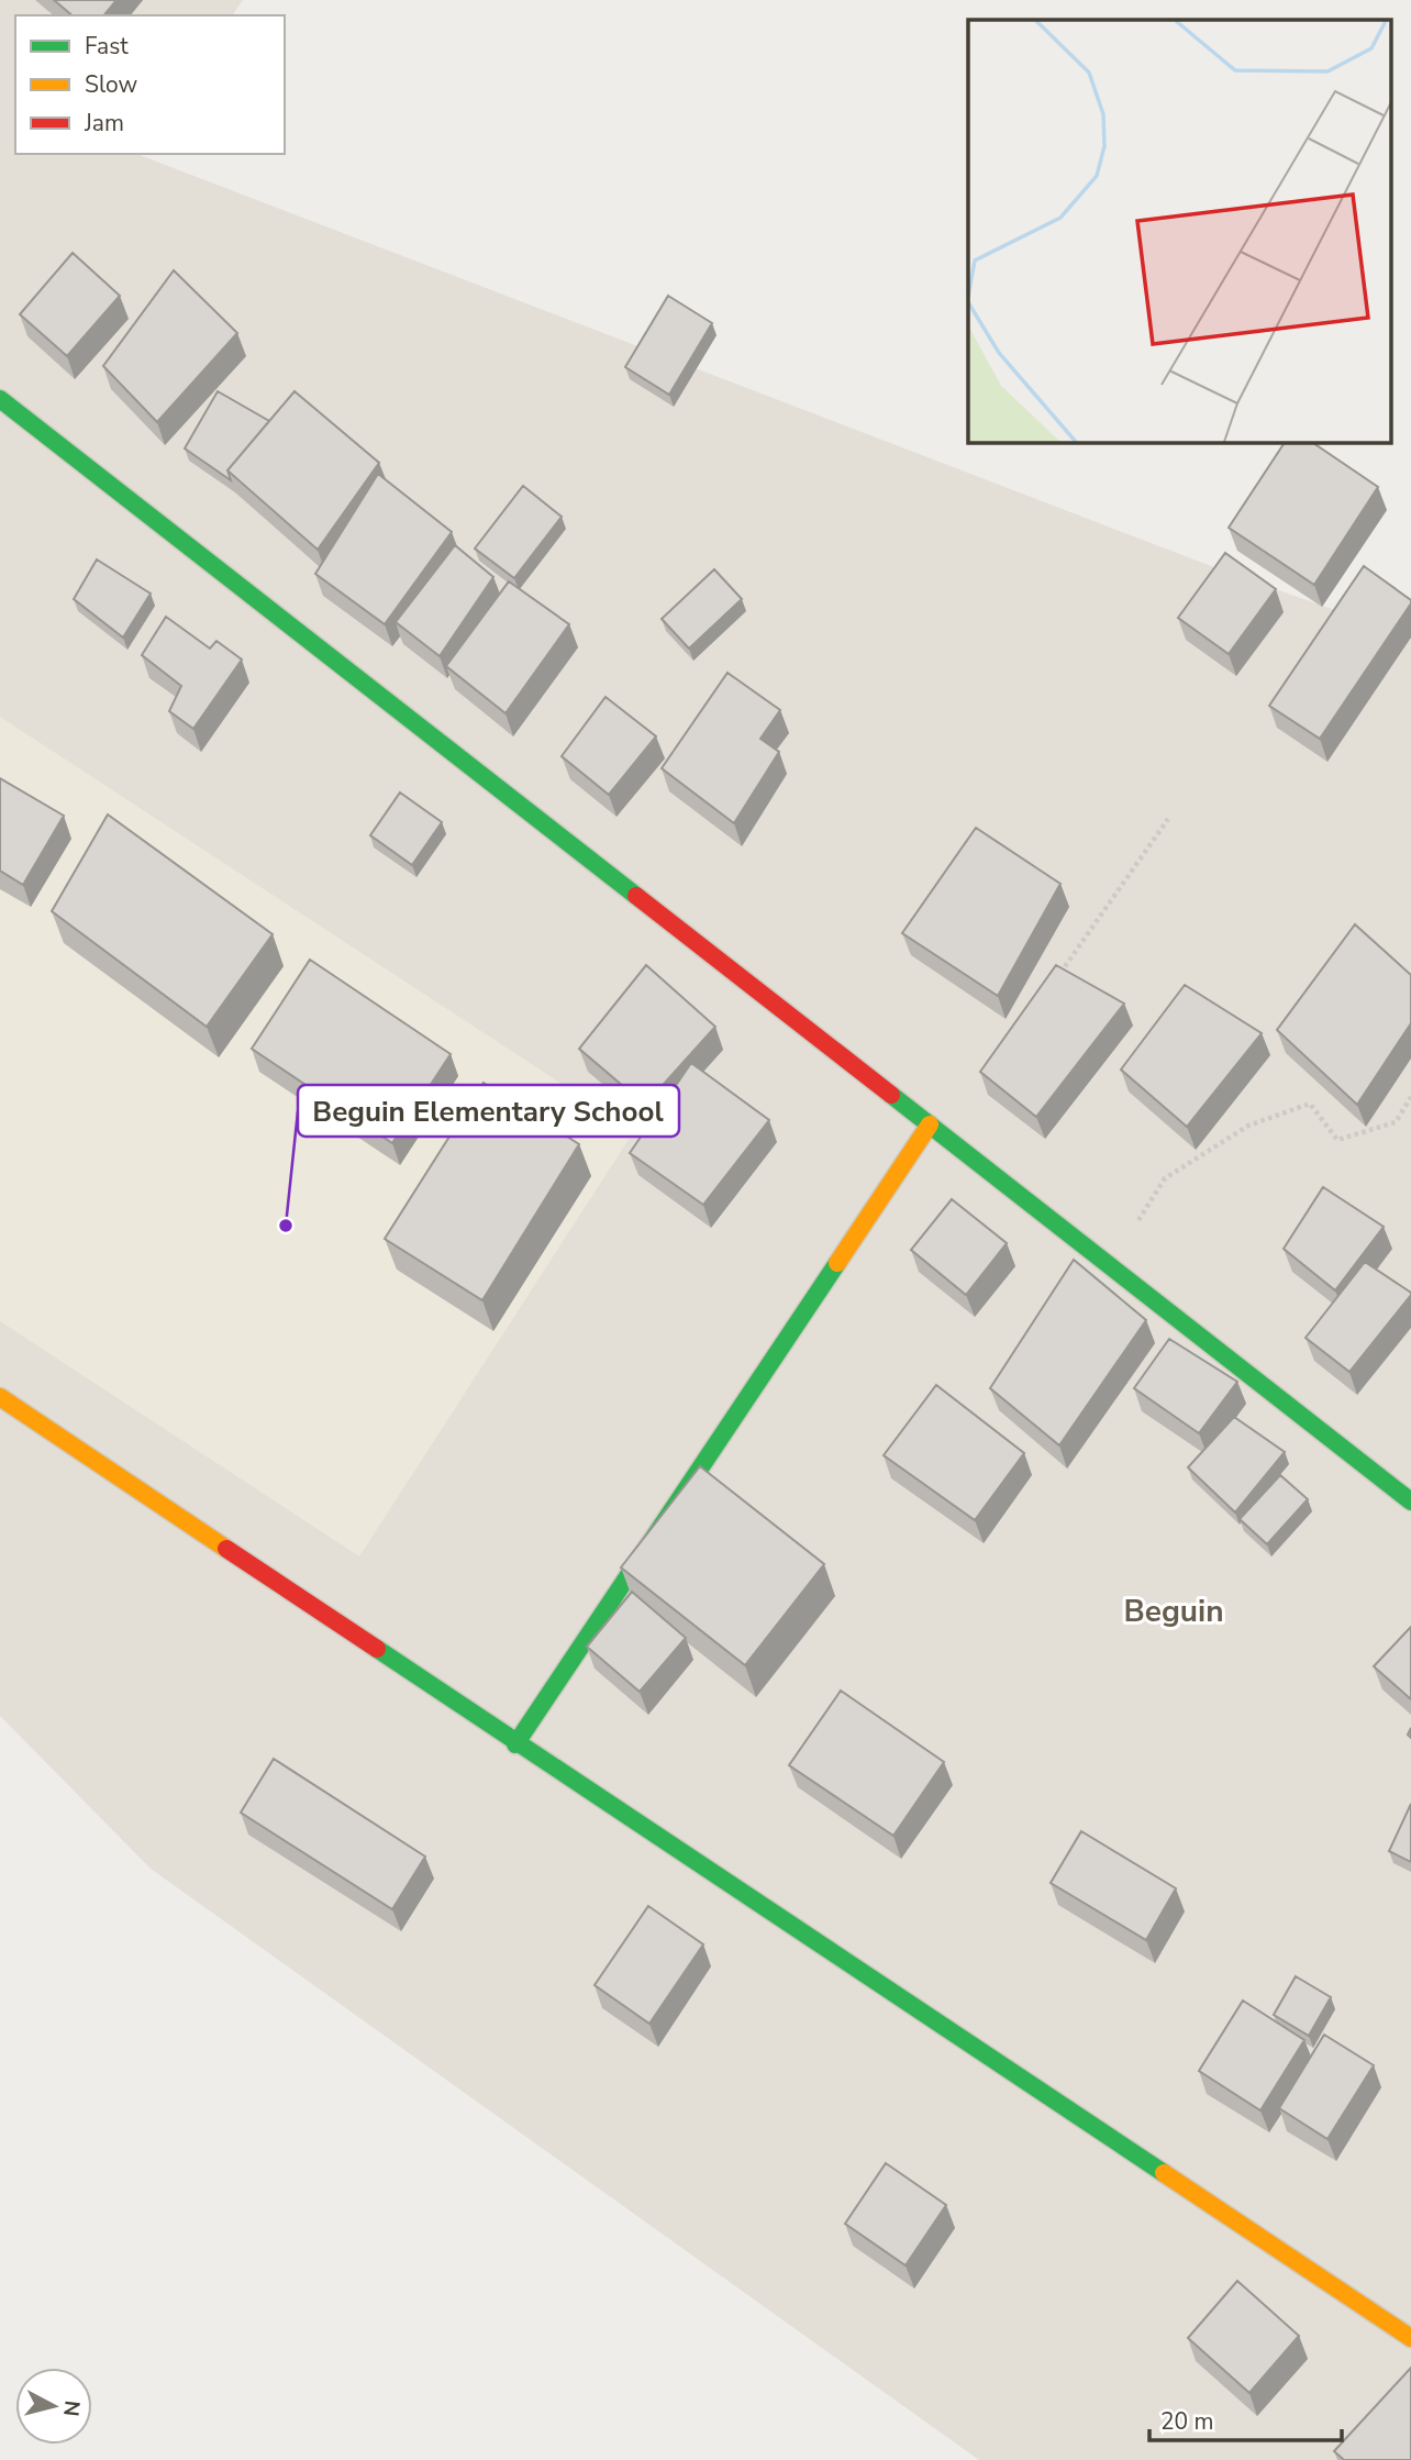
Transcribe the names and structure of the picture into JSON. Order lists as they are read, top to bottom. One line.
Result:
{"districts":["Beguin"],"places":["Beguin Elementary School"],"legend":["Fast","Slow","Jam"],"scale_bar":"20 m","north":"right"}
